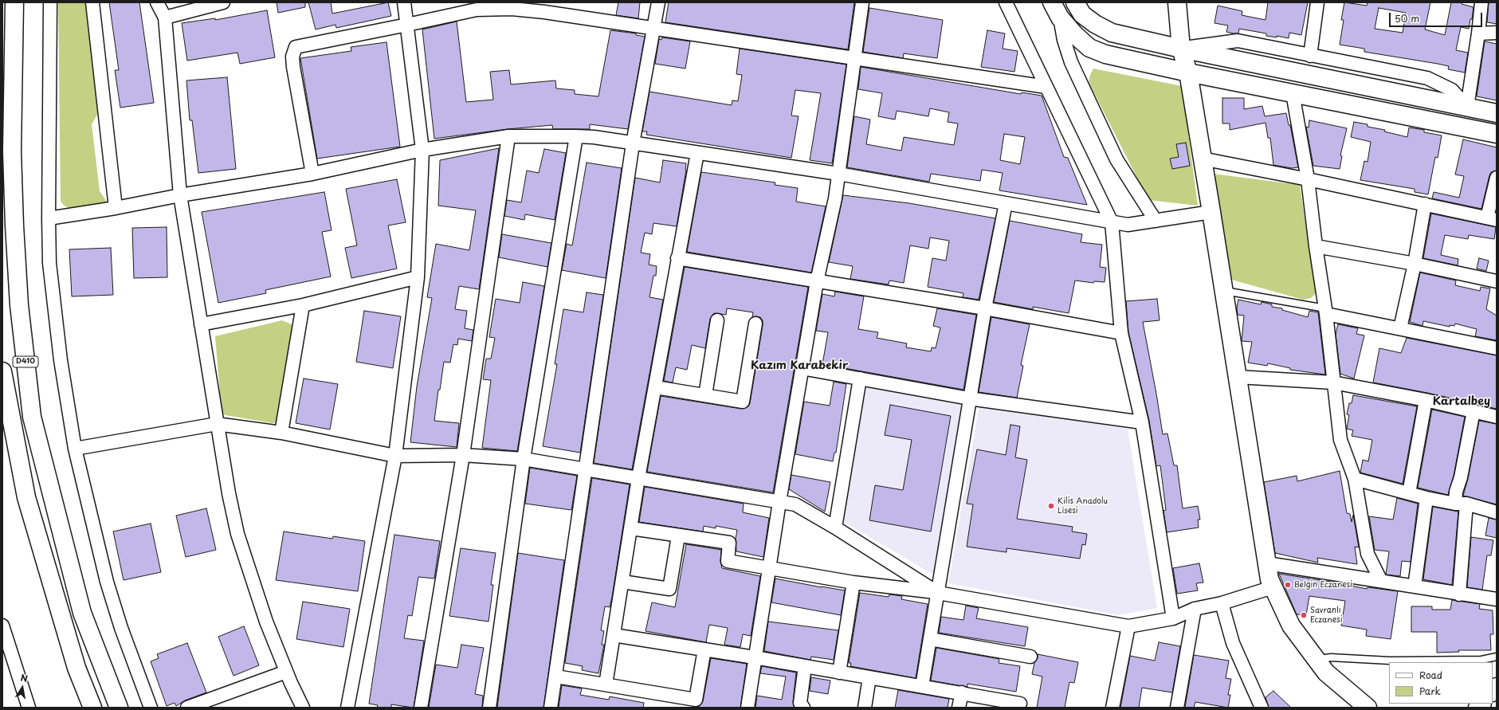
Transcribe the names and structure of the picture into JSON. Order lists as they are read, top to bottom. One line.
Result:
{"streets":{"main road":["D410"]},"districts":["Kazım Karabekir","Kartalbey"],"places":["Kilis Anadolu Lisesi","Belgin Eczanesi","Savranlı Eczanesi"],"legend":["Road","Park"],"scale_bar":"50 m","north":"top"}
